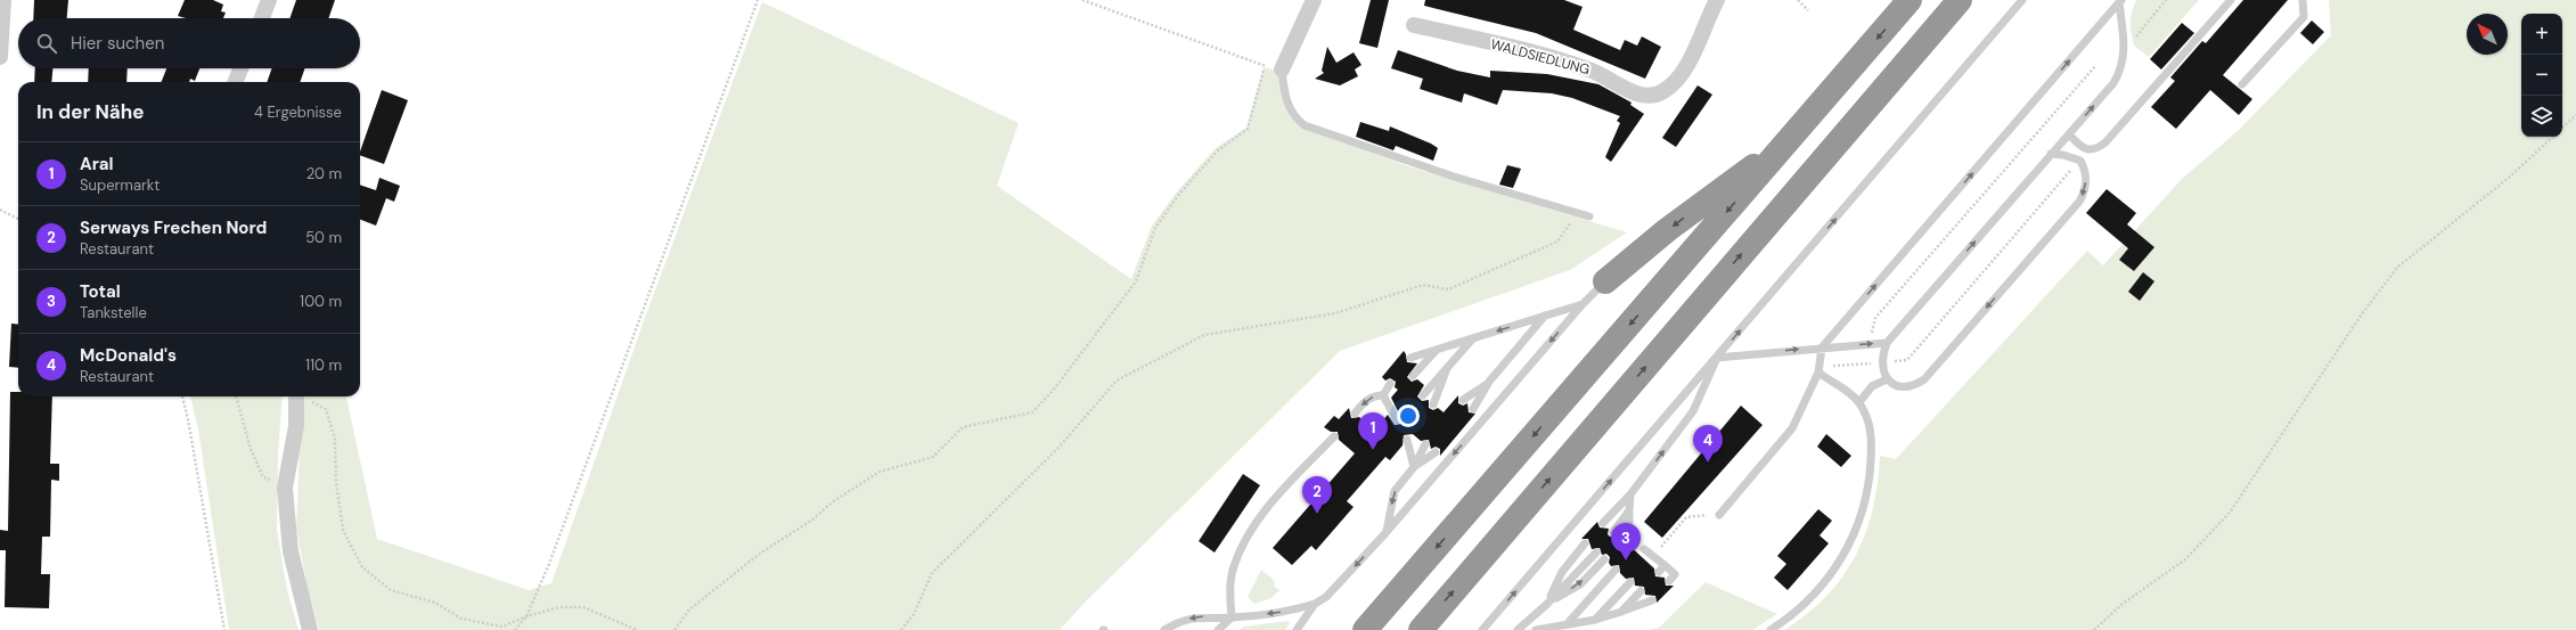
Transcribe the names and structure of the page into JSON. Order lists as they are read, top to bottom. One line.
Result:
{"streets":{"street":["WALDSIEDLUNG"]},"north":"top left","page":{"map_buttons":["+","−"],"search":"Hier suchen","heading":["In der Nähe","4 Ergebnisse"],"list":[{"mark":"1","name":"Aral","note":"Supermarkt","value":"20 m"},{"mark":"2","name":"Serways Frechen Nord","note":"Restaurant","value":"50 m"},{"mark":"3","name":"Total","note":"Tankstelle","value":"100 m"},{"mark":"4","name":"McDonald's","note":"Restaurant","value":"110 m"}],"pins":["1","4","2","3"]}}
